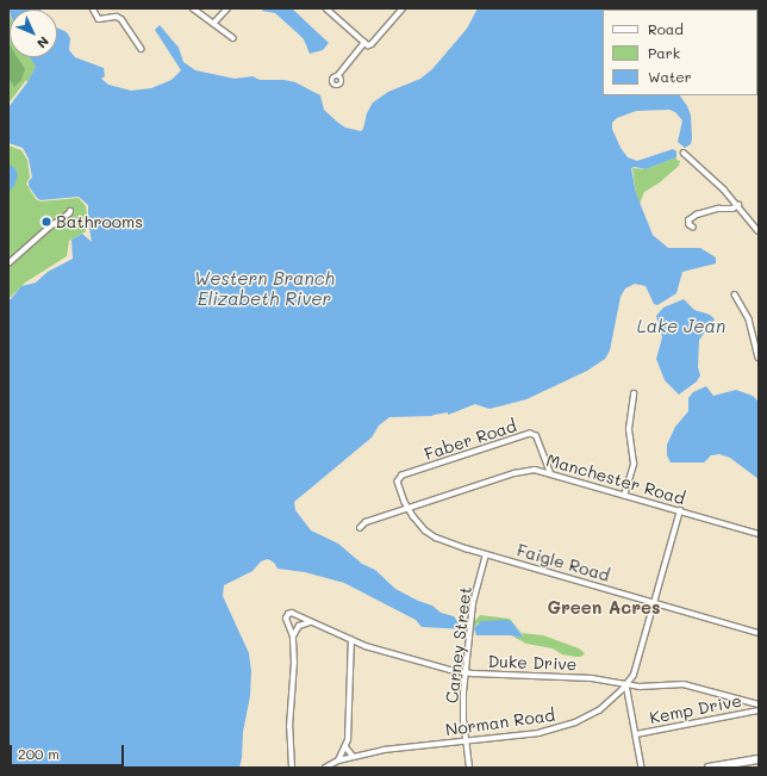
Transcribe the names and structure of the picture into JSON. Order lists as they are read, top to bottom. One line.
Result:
{"streets":{"street":["Faber Road","Manchester Road","Faigle Road","Carney Street","Duke Drive","Kemp Drive","Norman Road"]},"crossings":[["Faber Road","Manchester Road"],["Faber Road","Faigle Road"],["Manchester Road","Faigle Road"],["Manchester Road","Norman Road"],["Faigle Road","Carney Street"],["Faigle Road","Norman Road"],["Carney Street","Duke Drive"],["Carney Street","Norman Road"],["Duke Drive","Norman Road"]],"districts":["Green Acres"],"water":["Western Branch Elizabeth River","Lake Jean"],"places":["Bathrooms"],"legend":["Road","Park","Water"],"scale_bar":"200 m","north":"bottom right"}
